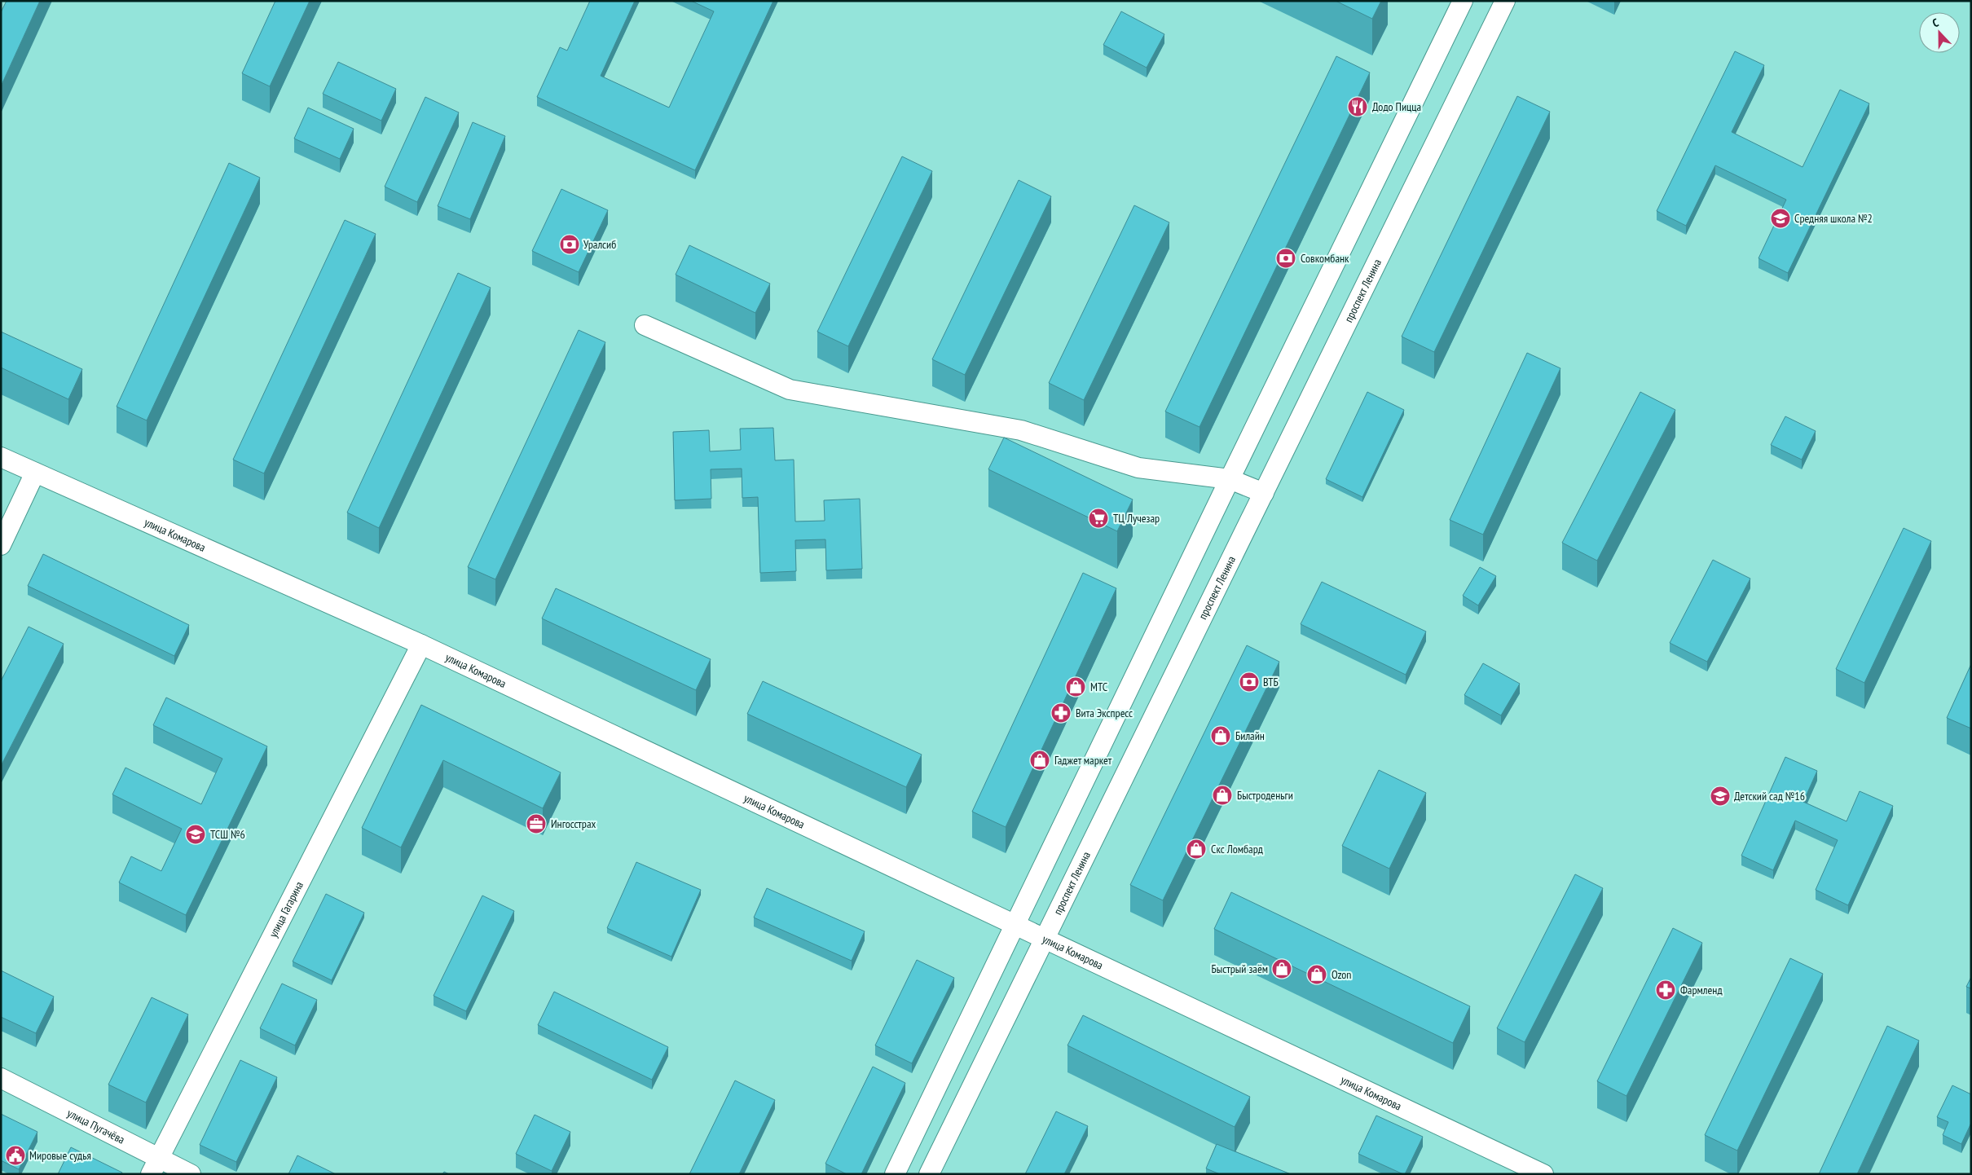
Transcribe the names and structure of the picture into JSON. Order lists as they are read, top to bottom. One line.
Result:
{"streets":{"street":["проспект Ленина","улица Комарова","улица Гагарина","улица Пугачёва"]},"crossings":[["проспект Ленина","улица Комарова"],["улица Комарова","улица Гагарина"],["улица Гагарина","улица Пугачёва"]],"places":{"restaurant":["Додо Пицца"],"school or university":["Средняя школа №2","Детский сад №16","ТСШ №6"],"bank":["Уралсиб","Совкомбанк","ВТБ"],"supermarket":["ТЦ Лучезар"],"shop":["МТС","Билайн","Гаджет маркет","Быстроденьги","Скс Ломбард","Быстрый заём","Ozon"],"pharmacy":["Вита Экспресс","Фармленд"],"office":["Ингосстрах"],"public building":["Мировые судья"]},"north":"top"}
